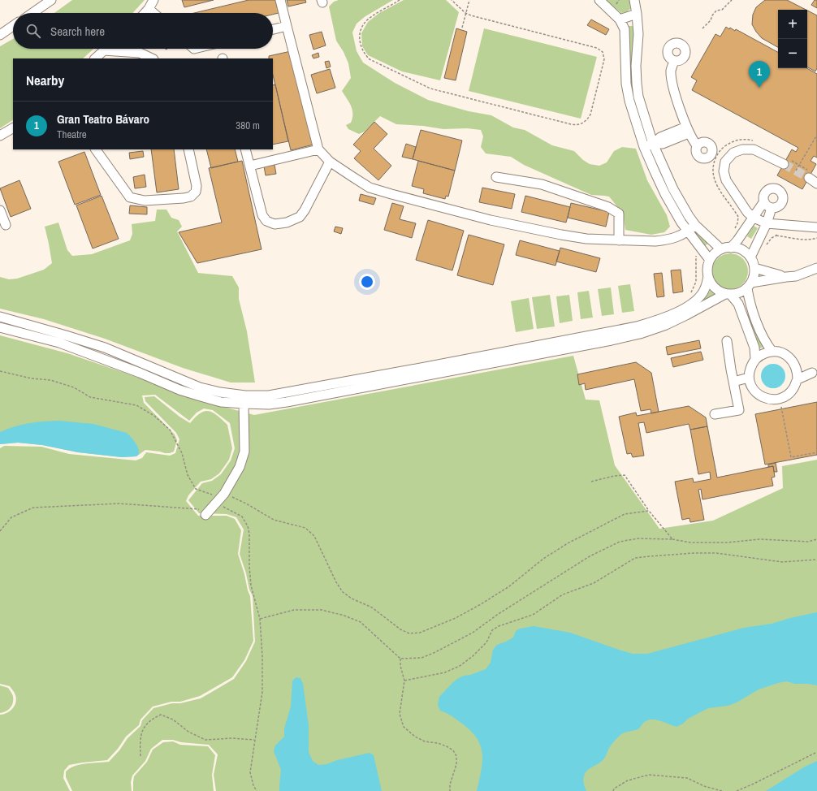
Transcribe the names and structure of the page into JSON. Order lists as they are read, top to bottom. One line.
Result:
{"page":{"map_buttons":["+","−"],"search":"Search here","heading":"Nearby","pins":"1","list":[{"mark":"1","name":"Gran Teatro Bávaro","note":"Theatre","value":"380 m"}]}}
